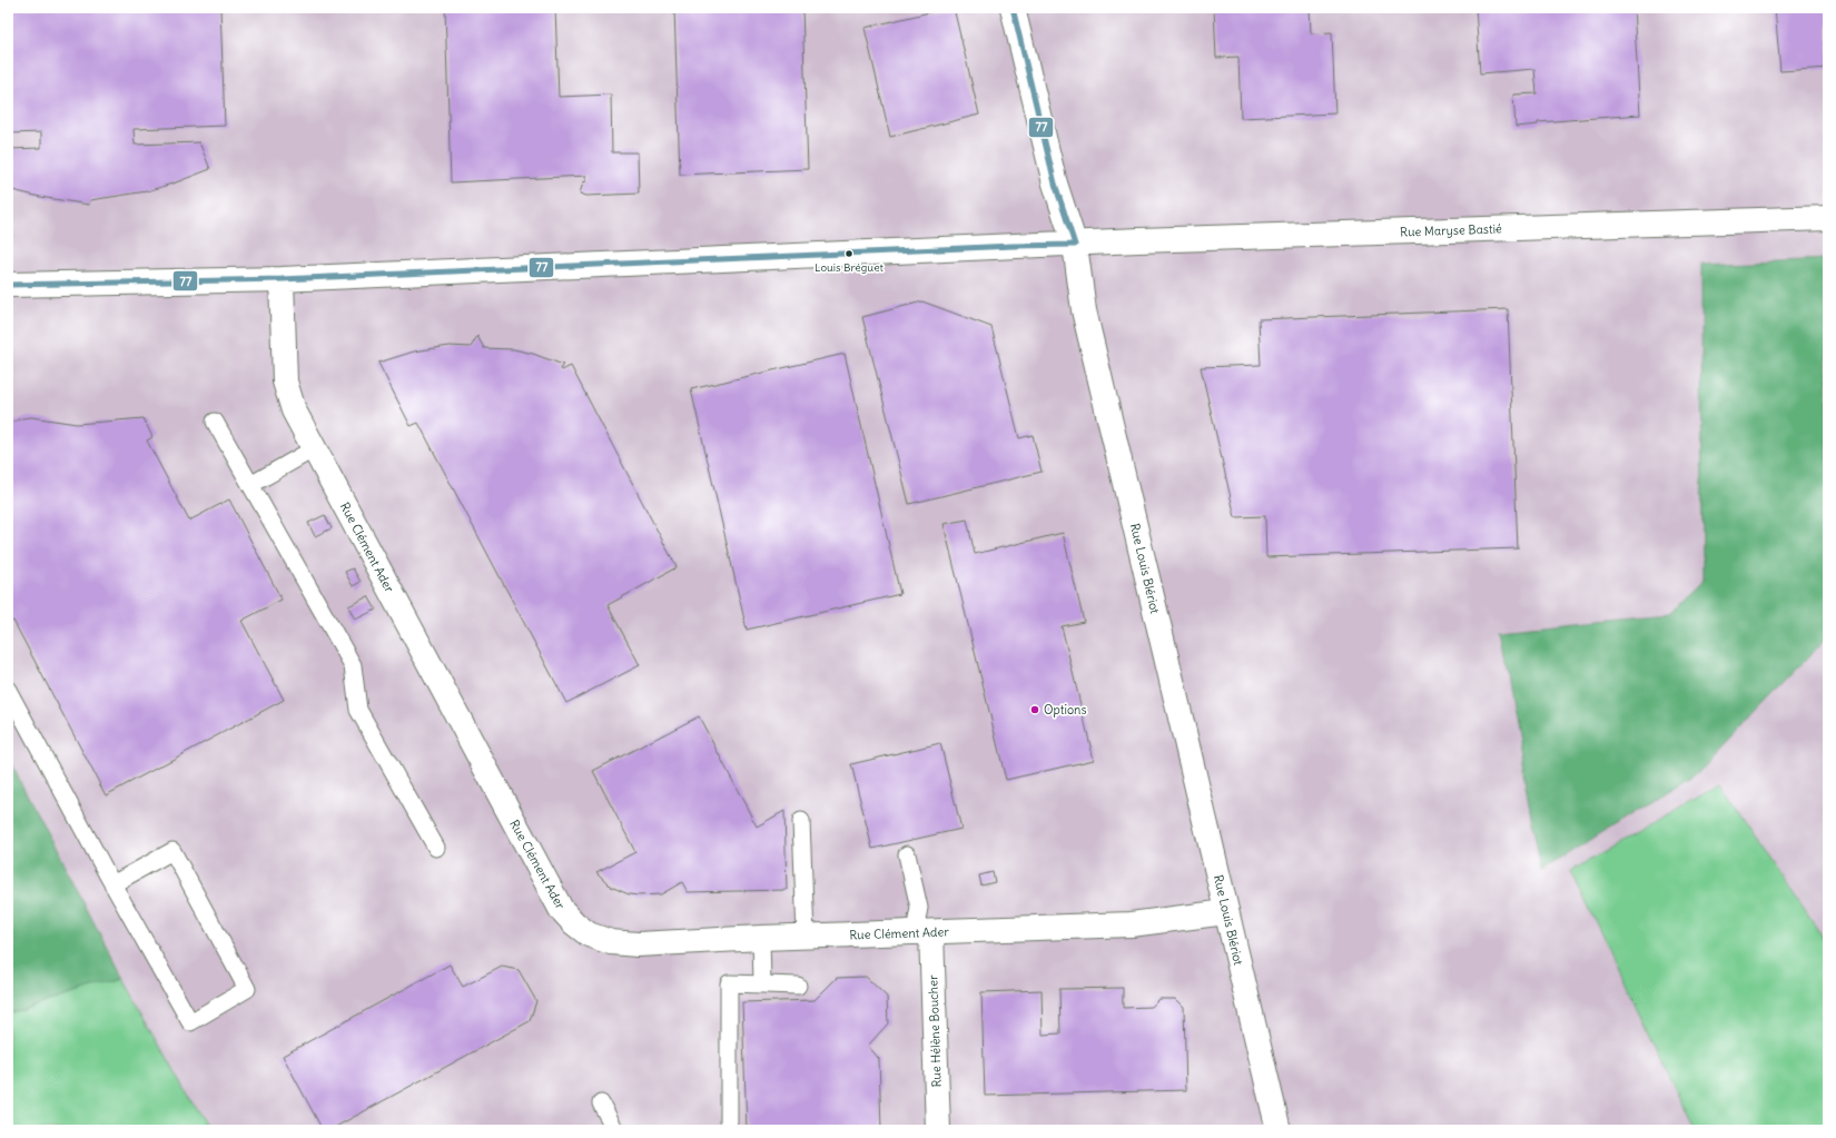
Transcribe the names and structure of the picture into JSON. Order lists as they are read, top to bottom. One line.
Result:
{"streets":{"street":["Rue Maryse Bastié","Rue Clément Ader","Rue Louis Blériot","Rue Hélène Boucher"]},"crossings":[["Rue Maryse Bastié","Rue Clément Ader"],["Rue Maryse Bastié","Rue Louis Blériot"],["Rue Clément Ader","Rue Louis Blériot"],["Rue Clément Ader","Rue Hélène Boucher"]],"places":["Louis Bréguet","Options"],"lines":["transit line 77"]}
